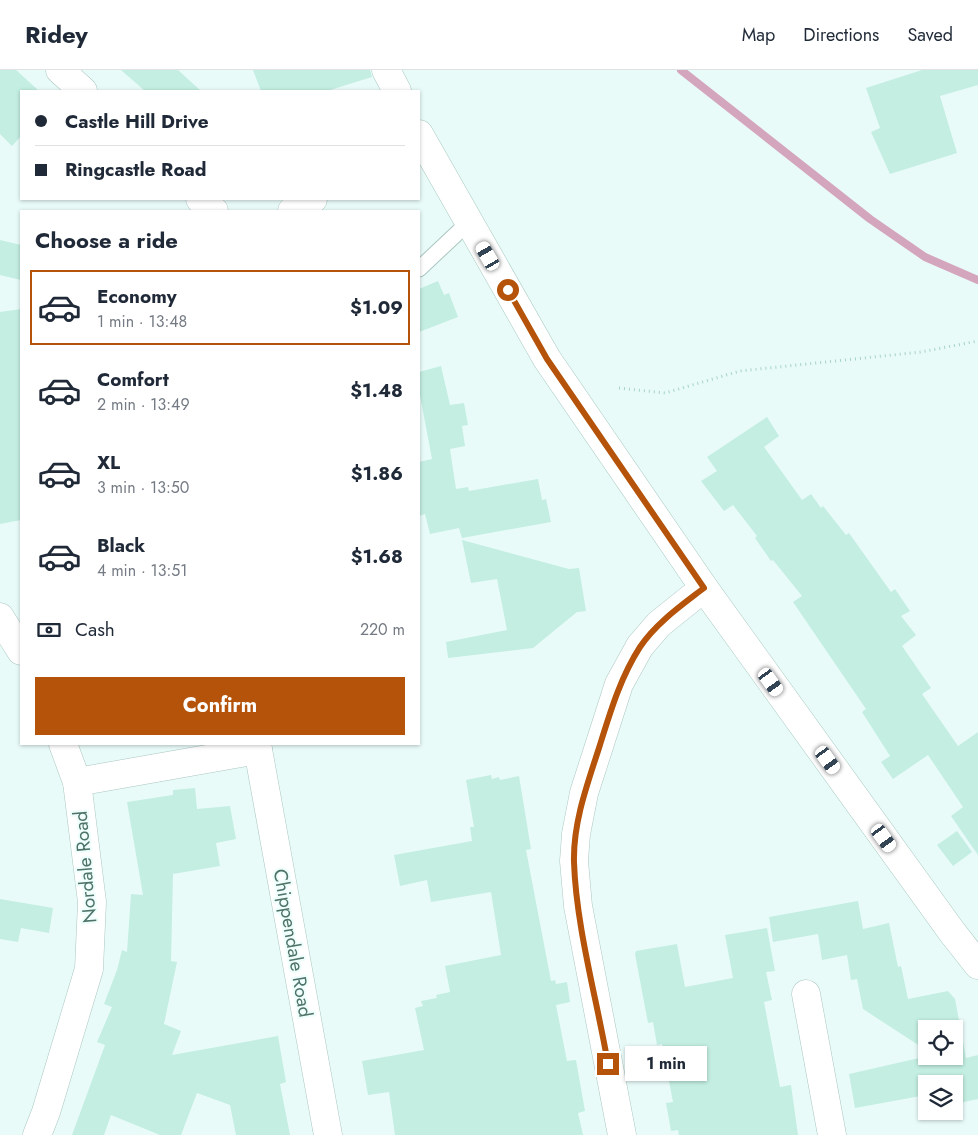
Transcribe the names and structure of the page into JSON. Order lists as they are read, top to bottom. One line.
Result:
{"streets":{"street":["Nordale Road","Chippendale Road"]},"crossings":[["Nordale Road","Chippendale Road"]],"page":{"header":"Ridey","nav":["Map","Directions","Saved"],"banner":["Castle Hill Drive","Ringcastle Road"],"heading":"Choose a ride","list":[{"name":"Economy","note":"1 min · 13:48","value":"$1.09"},{"name":"Comfort","note":"2 min · 13:49","value":"$1.48"},{"name":"XL","note":"3 min · 13:50","value":"$1.86"},{"name":"Black","note":"4 min · 13:51","value":"$1.68"}],"pay":["Cash","220 m"],"buttons":"Confirm","bubble":"1 min"}}
